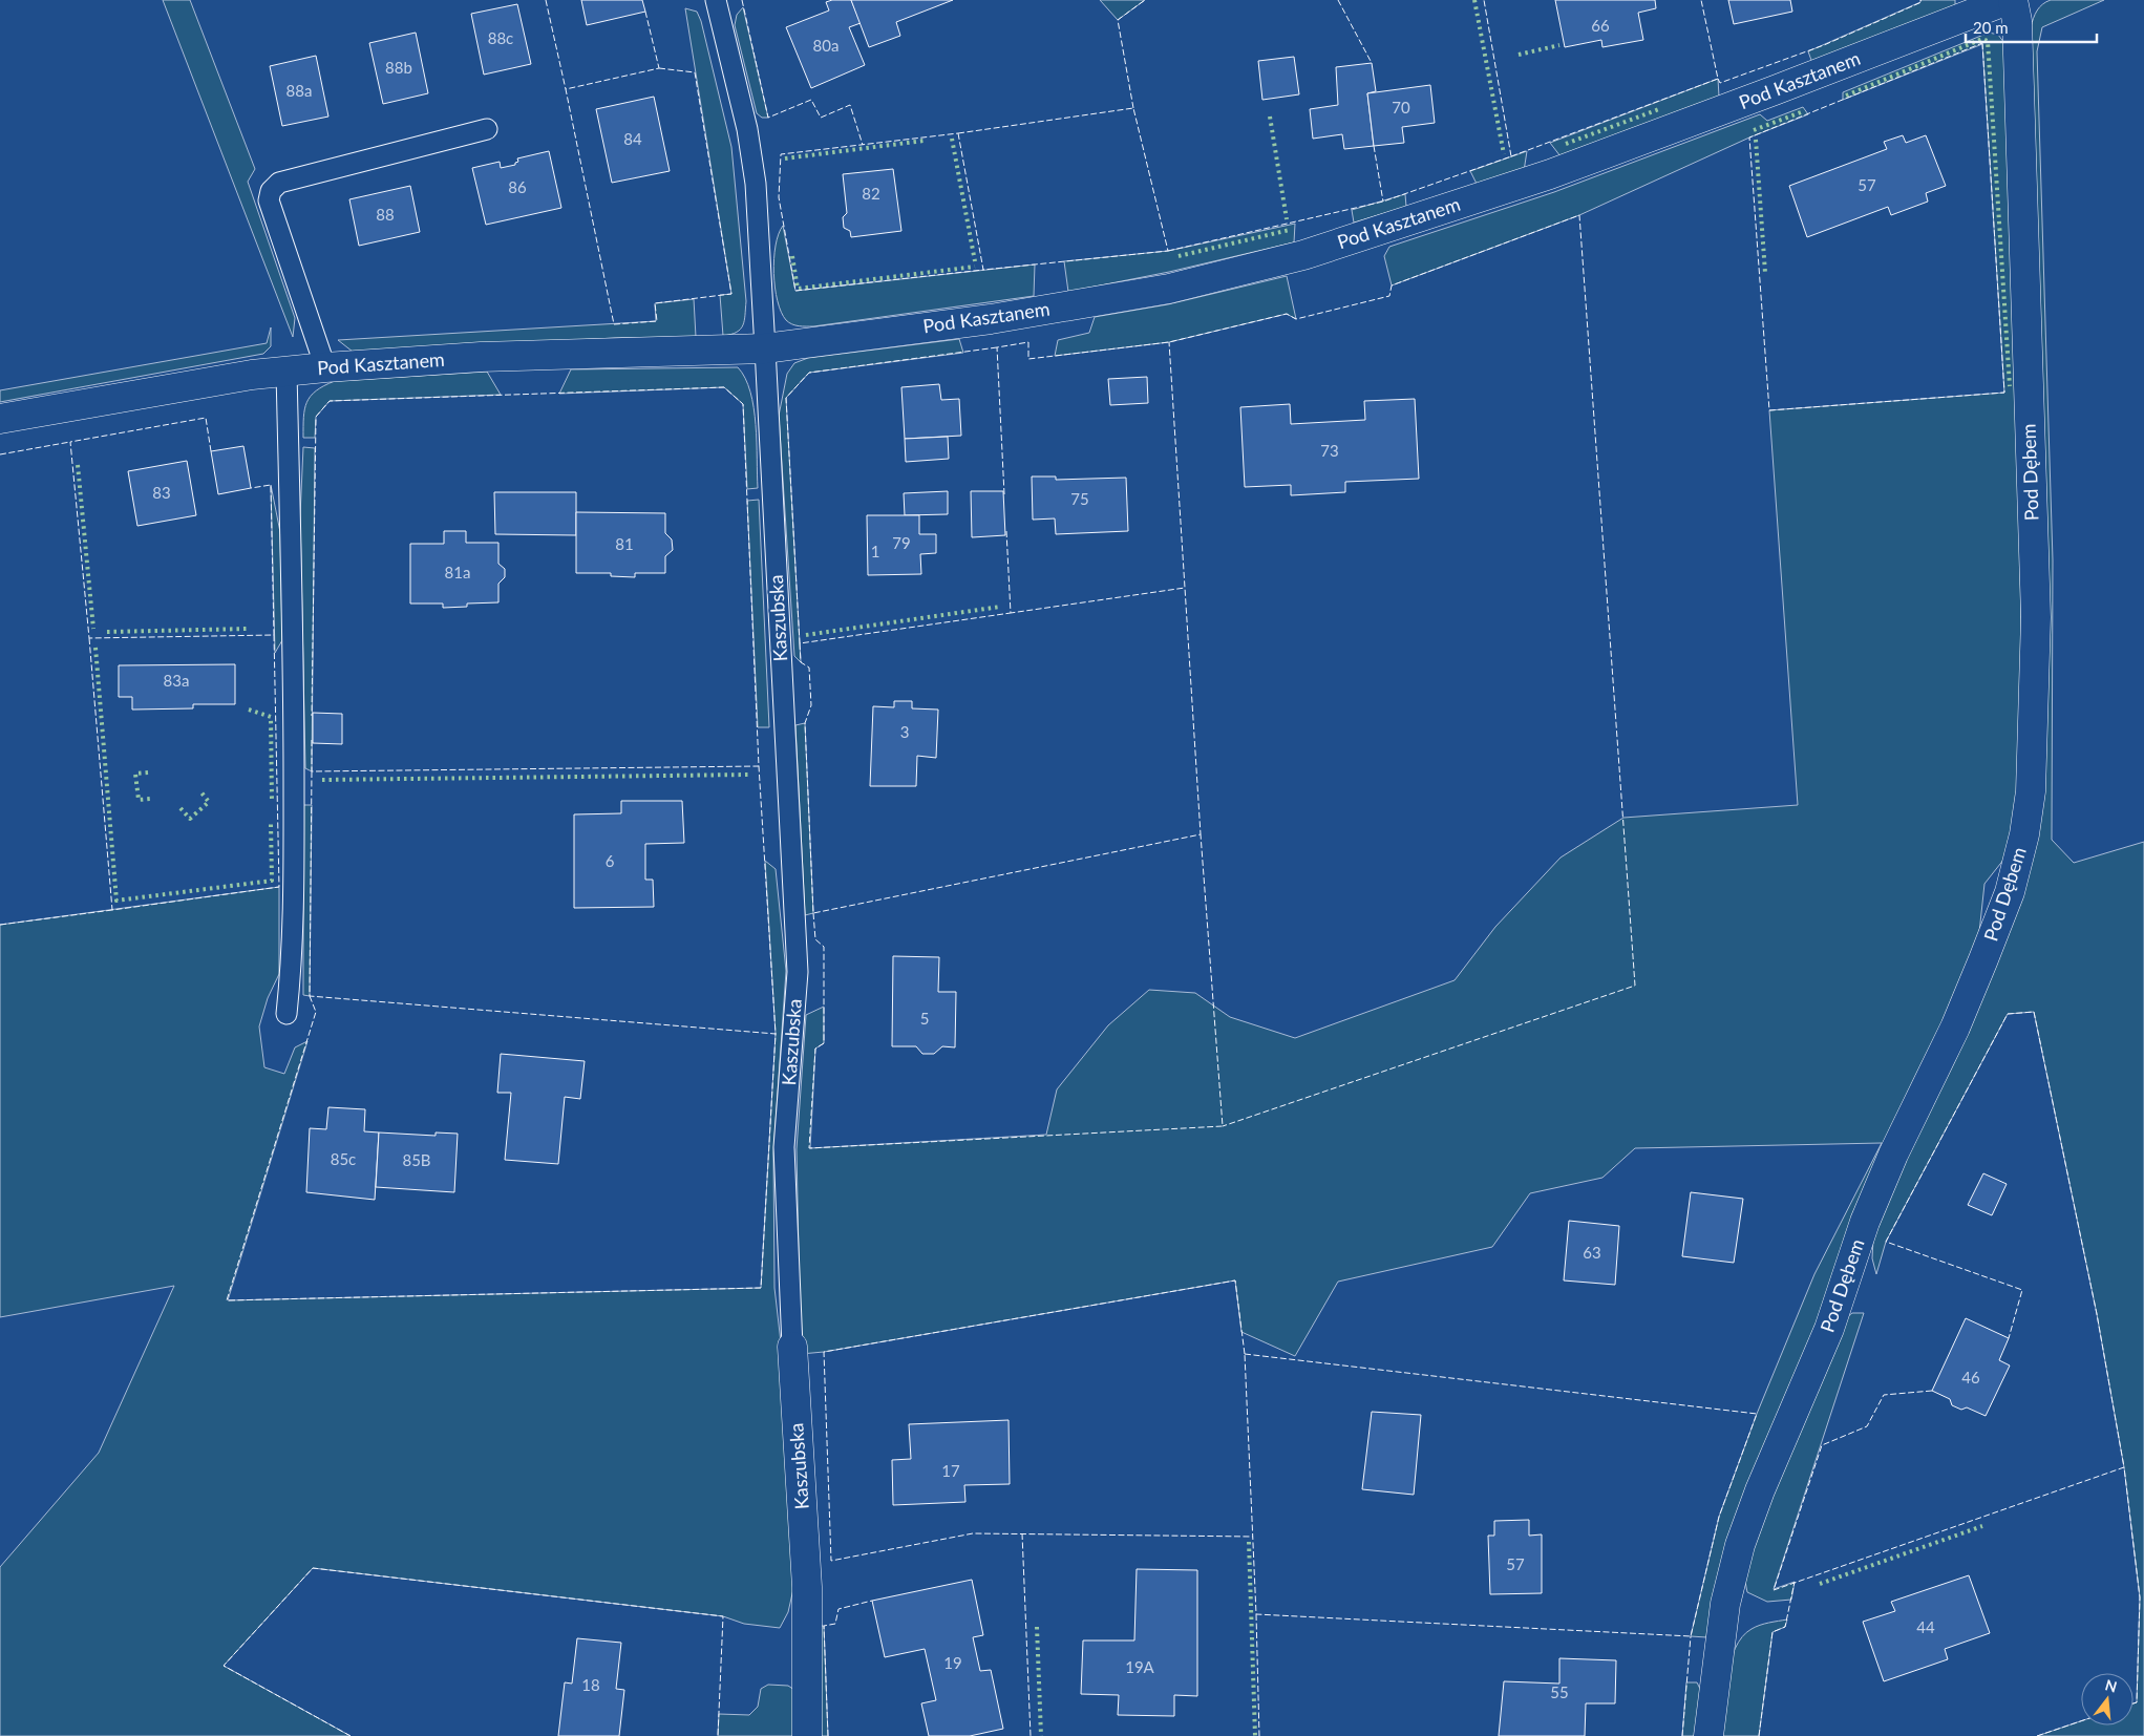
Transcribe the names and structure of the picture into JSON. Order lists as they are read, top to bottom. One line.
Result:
{"streets":{"street":["Pod Kasztanem","Pod Dębem","Kaszubska"]},"crossings":[["Pod Kasztanem","Kaszubska"]],"house_numbers":["66","88c","80a","88b","88a","70","84","57","86","82","88","73","83","75","79","81","1","81a","83a","3","6","5","85c","85B","63","46","17","57","44","19","19A","18","55"],"scale_bar":"20 m","north":"top"}
